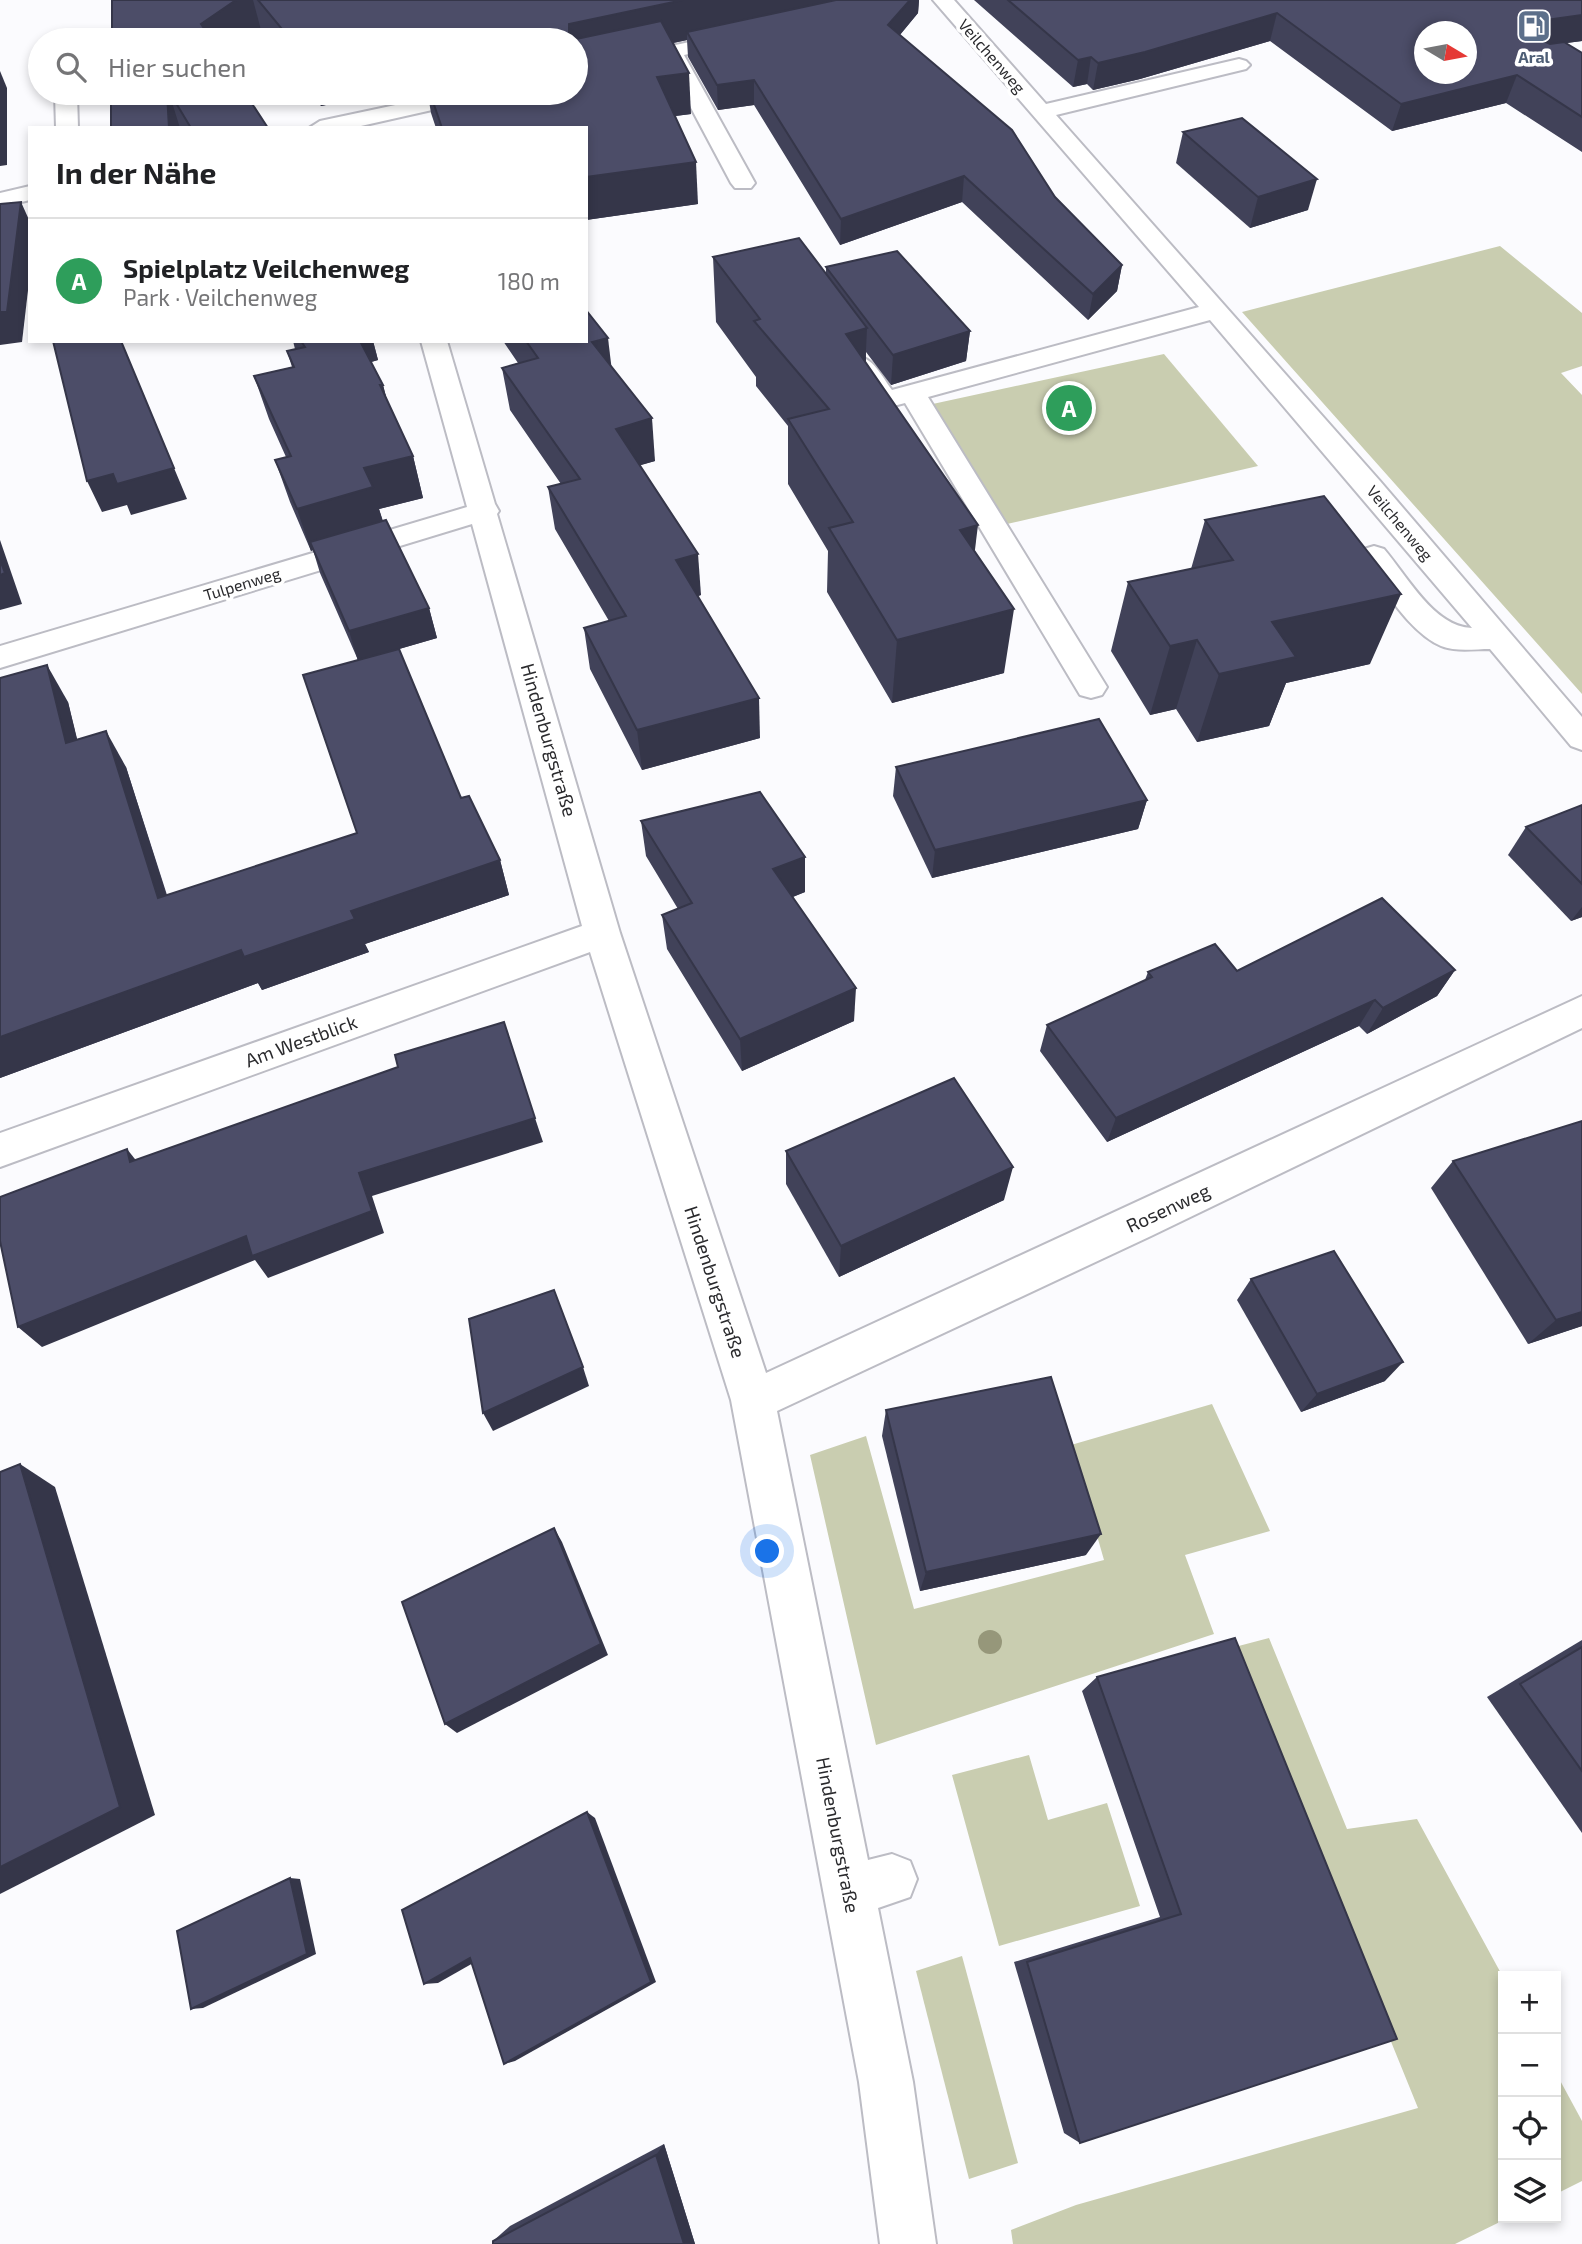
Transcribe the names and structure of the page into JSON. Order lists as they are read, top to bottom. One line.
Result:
{"streets":{"street":["Veilchenweg","Tulpenweg","Hindenburgstraße","Am Westblick","Rosenweg"]},"crossings":[["Tulpenweg","Hindenburgstraße"],["Hindenburgstraße","Am Westblick"],["Hindenburgstraße","Rosenweg"]],"places":{"fuel station":["Aral"]},"north":"right","page":{"search":"Hier suchen","heading":"In der Nähe","list":[{"mark":"A","name":"Spielplatz Veilchenweg","note":"Park · Veilchenweg","value":"180 m"}],"pins":"A","map_buttons":["+","−"]}}
